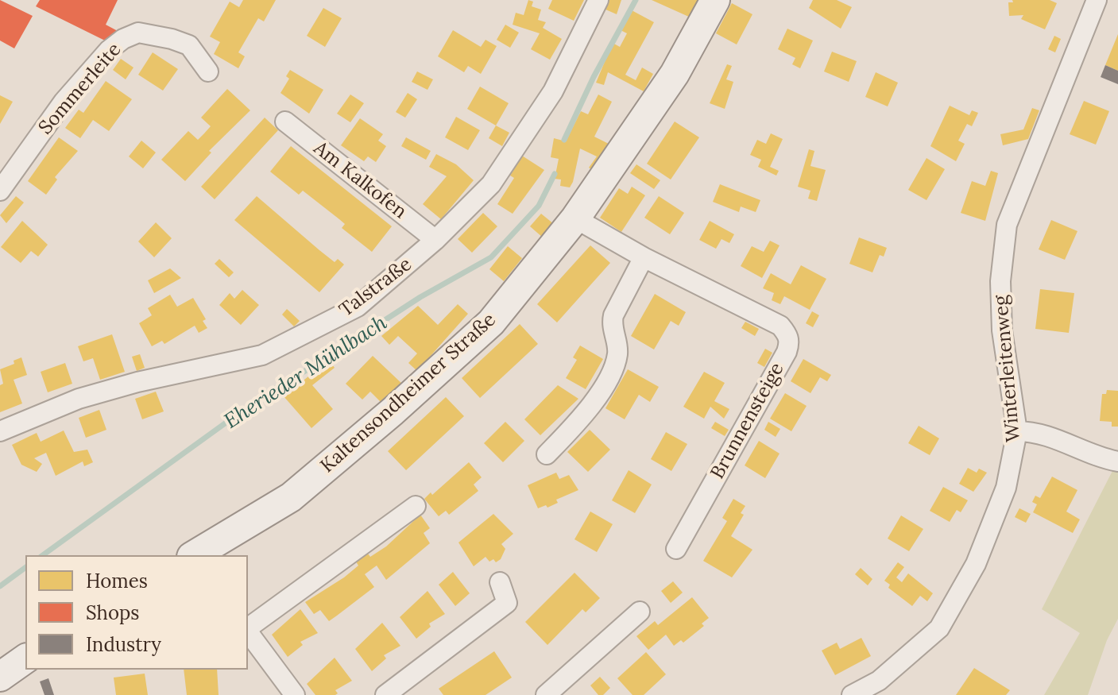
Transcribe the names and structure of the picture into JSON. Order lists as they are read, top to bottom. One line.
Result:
{"streets":{"main road":["Kaltensondheimer Straße"],"street":["Sommerleite","Am Kalkofen","Talstraße","Winterleitenweg","Brunnensteige"]},"crossings":[["Am Kalkofen","Talstraße"],["Kaltensondheimer Straße","Brunnensteige"]],"water":["Eherieder Mühlbach"],"legend":["Homes","Shops","Industry"]}
